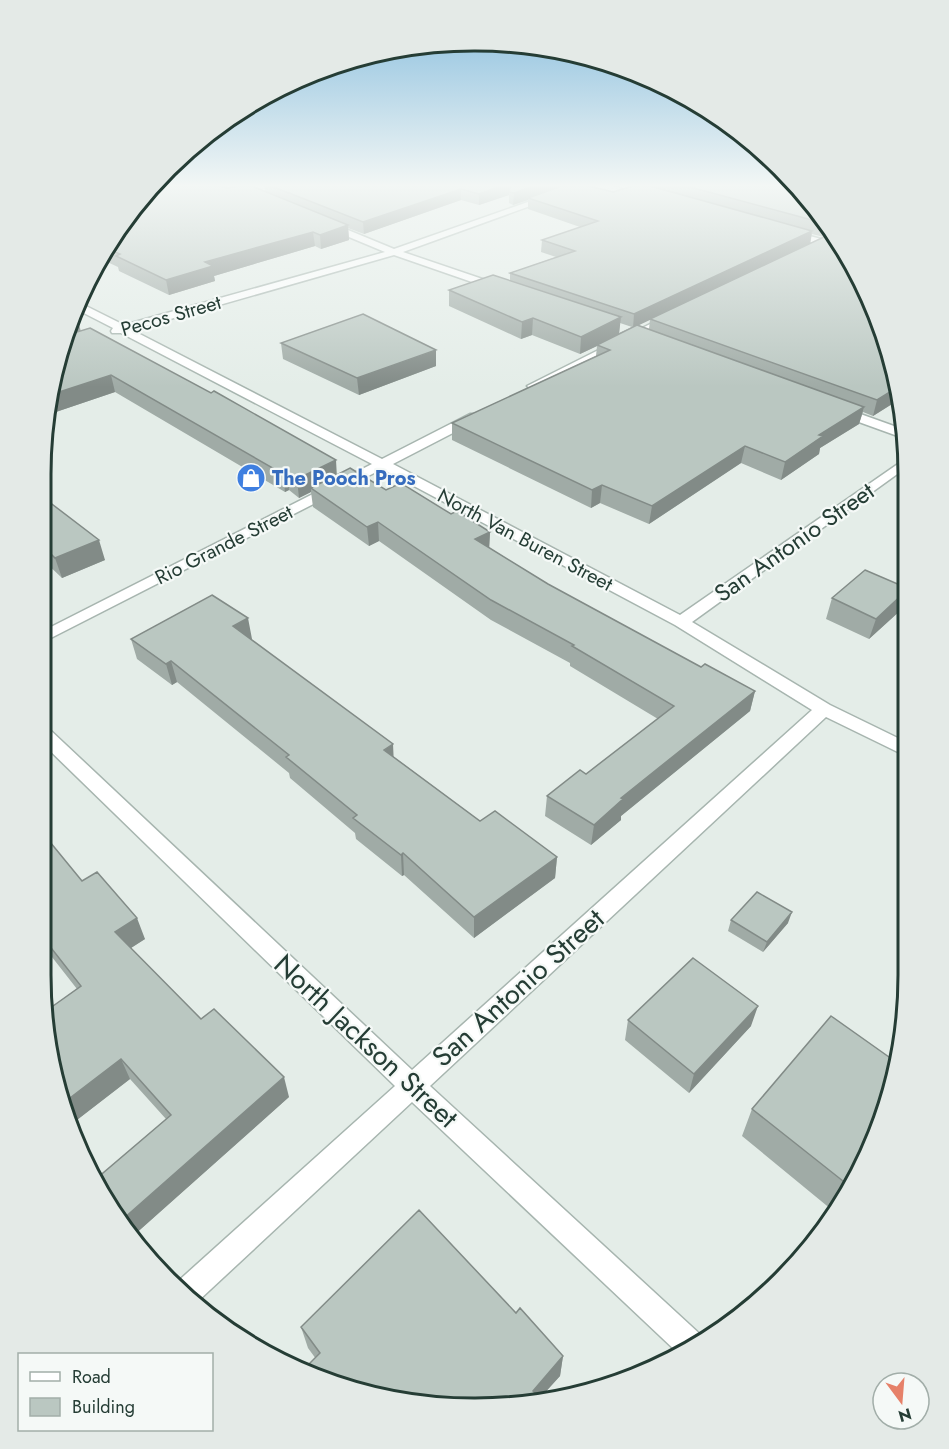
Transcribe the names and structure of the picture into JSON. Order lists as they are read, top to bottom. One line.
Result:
{"streets":{"street":["Pecos Street","North Van Buren Street","San Antonio Street","Rio Grande Street","North Jackson Street"]},"crossings":[["Pecos Street","North Van Buren Street"],["North Van Buren Street","San Antonio Street"],["North Van Buren Street","Rio Grande Street"],["San Antonio Street","North Jackson Street"]],"places":{"shop":["The Pooch Pros"]},"legend":["Road","Building"],"north":"bottom"}
